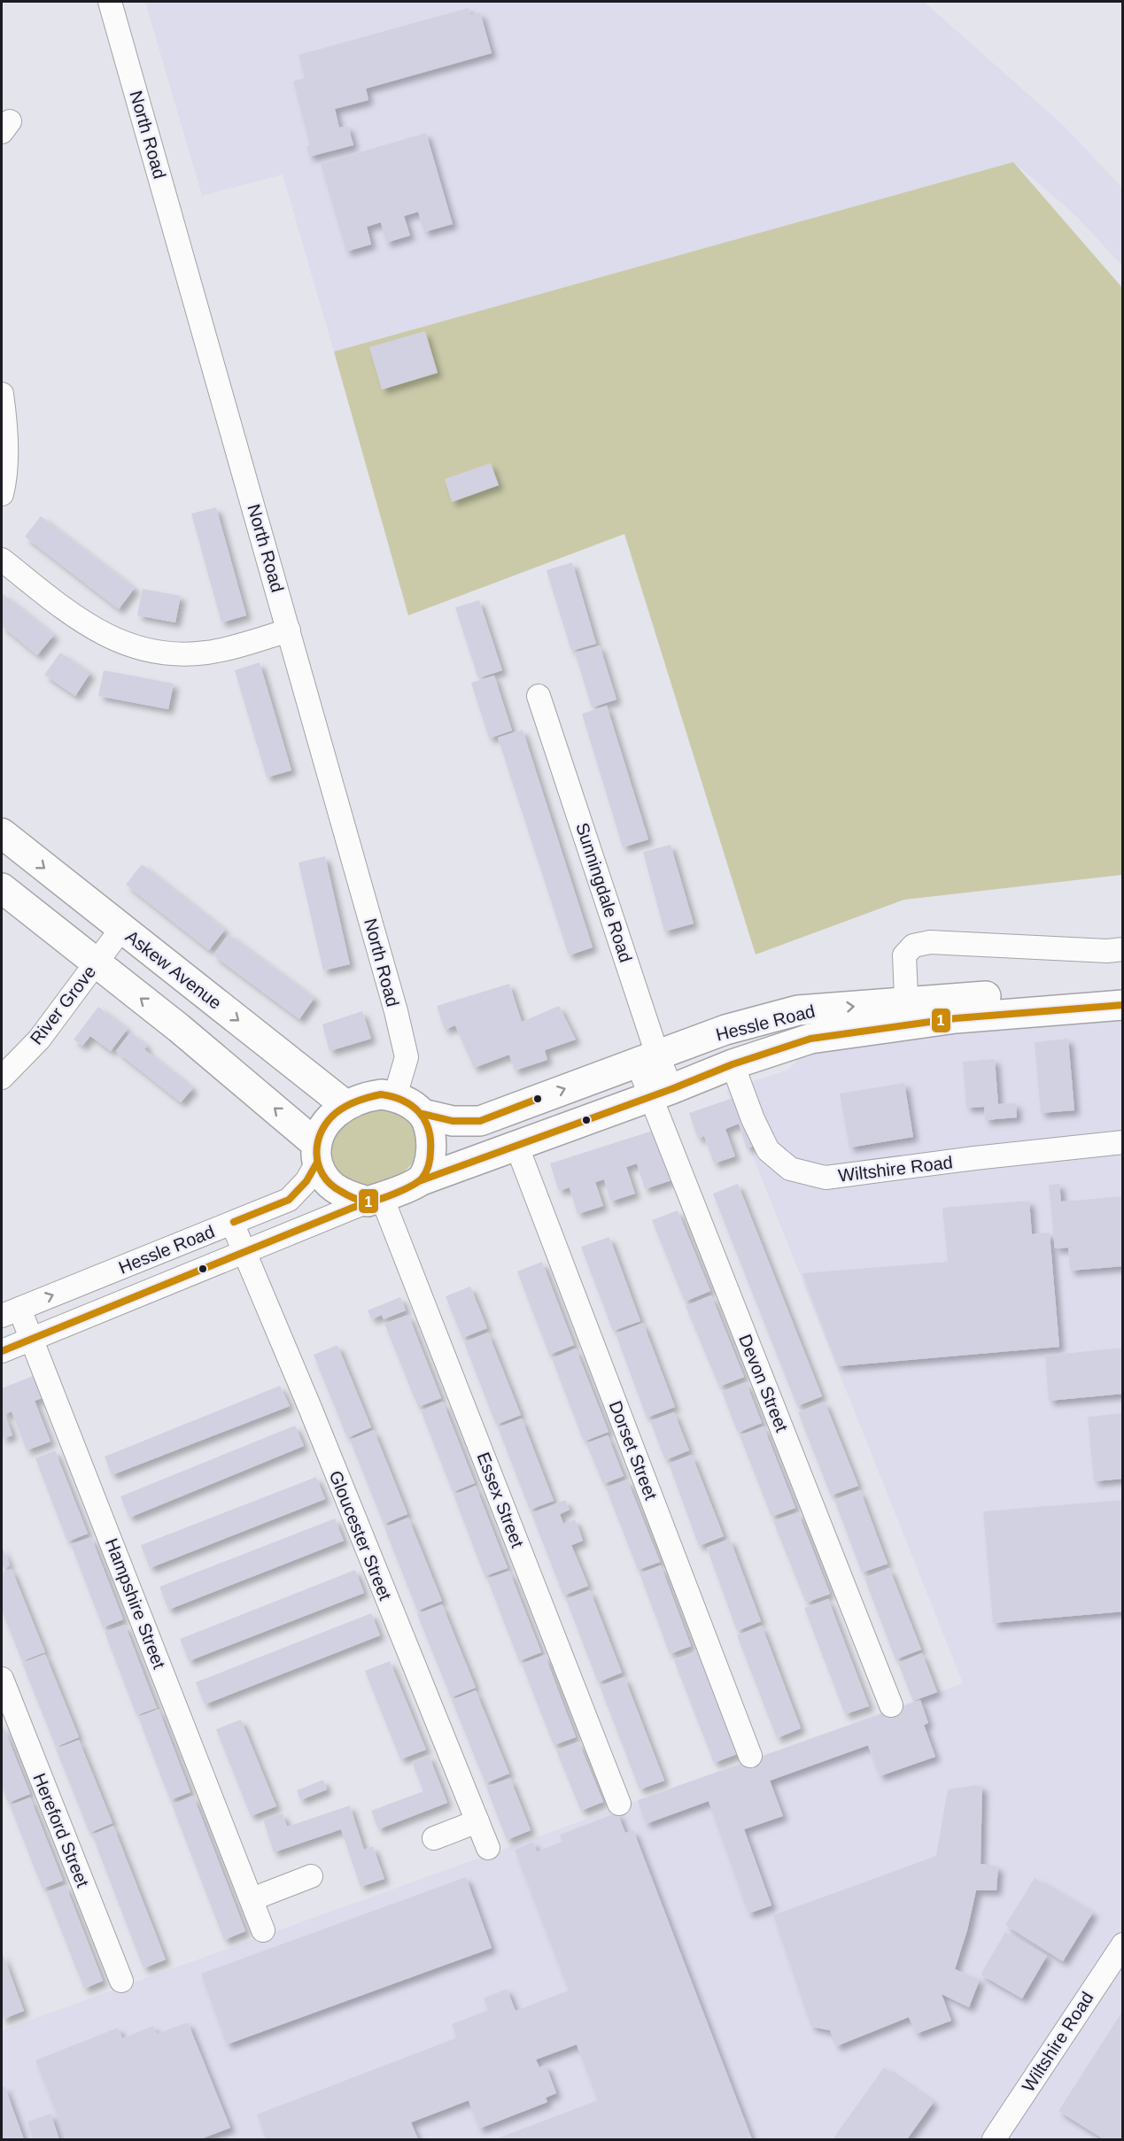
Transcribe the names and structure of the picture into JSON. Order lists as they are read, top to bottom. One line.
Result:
{"streets":{"main road":["Askew Avenue","Hessle Road"],"street":["North Road","Sunningdale Road","River Grove","Wiltshire Road","Devon Street","Dorset Street","Essex Street","Gloucester Street","Hampshire Street","Hereford Street"]},"crossings":[["North Road","Askew Avenue"],["North Road","Hessle Road"],["North Road","Essex Street"],["Sunningdale Road","Hessle Road"],["Sunningdale Road","Devon Street"],["Askew Avenue","River Grove"],["Askew Avenue","Hessle Road"],["Askew Avenue","Essex Street"],["Hessle Road","Wiltshire Road"],["Hessle Road","Devon Street"],["Hessle Road","Dorset Street"],["Hessle Road","Essex Street"],["Hessle Road","Gloucester Street"],["Hessle Road","Hampshire Street"]],"lines":["transit line 1"]}
